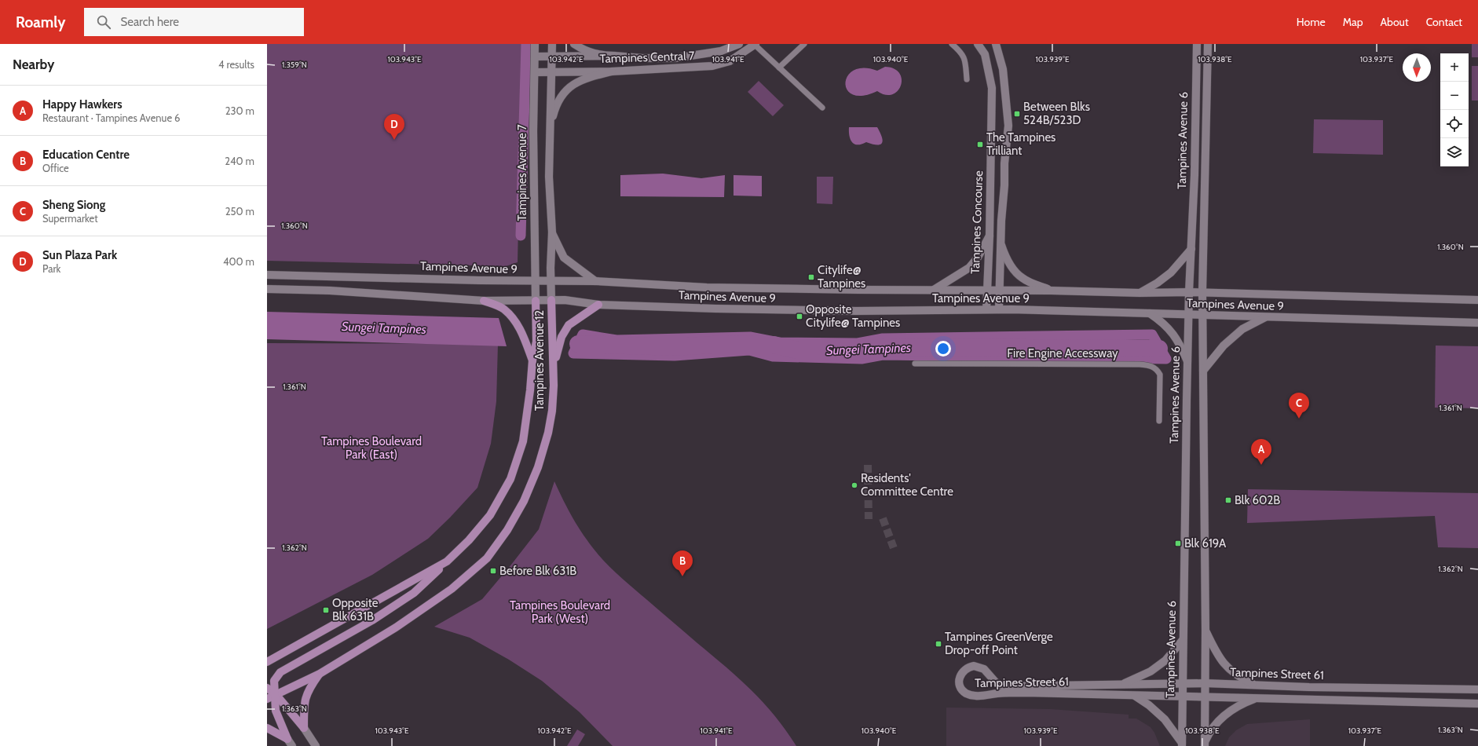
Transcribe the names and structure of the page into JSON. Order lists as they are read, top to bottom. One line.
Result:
{"streets":{"main road":["Tampines Avenue 9","Tampines Avenue 12"],"street":["Tampines Central 7","Tampines Avenue 6","Tampines Avenue 7","Tampines Concourse","Tampines Street 61"],"lane":["Fire Engine Accessway"]},"crossings":[["Tampines Central 7","Tampines Avenue 7"],["Tampines Avenue 6","Tampines Avenue 9"],["Tampines Avenue 6","Tampines Street 61"],["Tampines Avenue 7","Tampines Avenue 9"],["Tampines Avenue 7","Tampines Avenue 12"],["Tampines Concourse","Tampines Avenue 9"],["Tampines Avenue 9","Tampines Avenue 12"]],"water":["Sungei Tampines"],"parks":["Tampines Boulevard Park (East)","Tampines Boulevard Park (West)"],"places":{"transit":["Between Blks 524B/523D","The Tampines Trilliant","Citylife@ Tampines","Opposite Citylife@ Tampines","Blk 602B","Blk 619A","Before Blk 631B","Opposite Blk 631B","Tampines GreenVerge Drop-off Point"],"other":["Residents' Committee Centre"]},"north":"bottom","page":{"header":"Roamly","search":"Search here","nav":["Home","Map","About","Contact"],"heading":["Nearby","4 results"],"map_buttons":["+","−"],"list":[{"mark":"A","name":"Happy Hawkers","note":"Restaurant · Tampines Avenue 6","value":"230 m"},{"mark":"B","name":"Education Centre","note":"Office","value":"240 m"},{"mark":"C","name":"Sheng Siong","note":"Supermarket","value":"250 m"},{"mark":"D","name":"Sun Plaza Park","note":"Park","value":"400 m"}],"pins":["D","C","A","B"]},"coordinates":["103.943°E","103.942°E","103.941°E","103.940°E","103.939°E","103.938°E","103.937°E","1.359°N","1.360°N","1.361°N","1.362°N","1.363°N"]}
